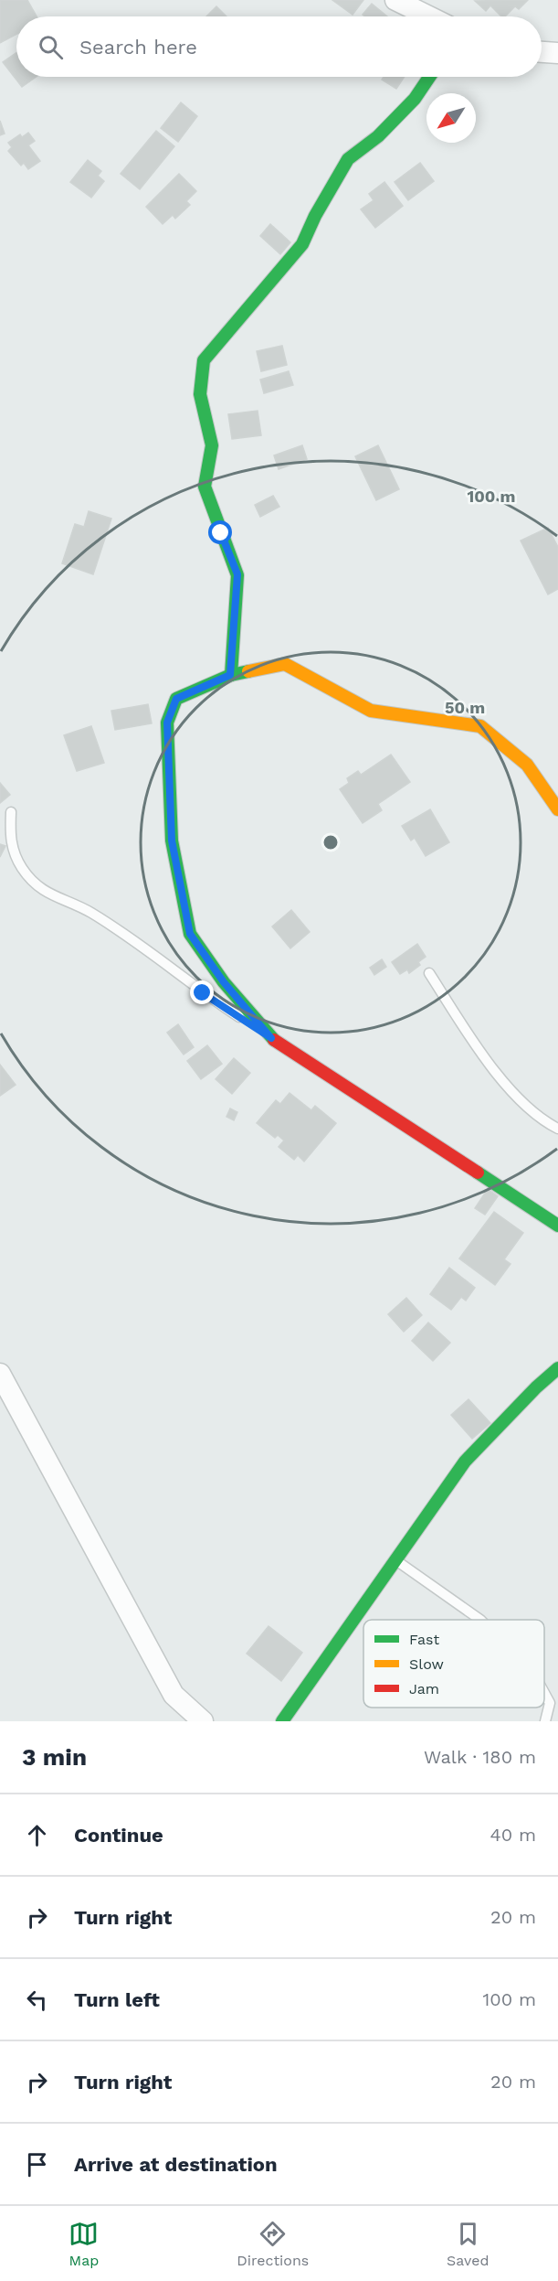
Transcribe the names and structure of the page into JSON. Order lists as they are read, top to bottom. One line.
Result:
{"legend":["Fast","Slow","Jam"],"north":"bottom left","page":{"search":"Search here","heading":["3 min","Walk · 180 m"],"list":[["Continue","40 m"],["Turn right","20 m"],["Turn left","100 m"],["Turn right","20 m"],"Arrive at destination"],"nav":["Map","Directions","Saved"]},"rings":["100 m","50 m"]}
